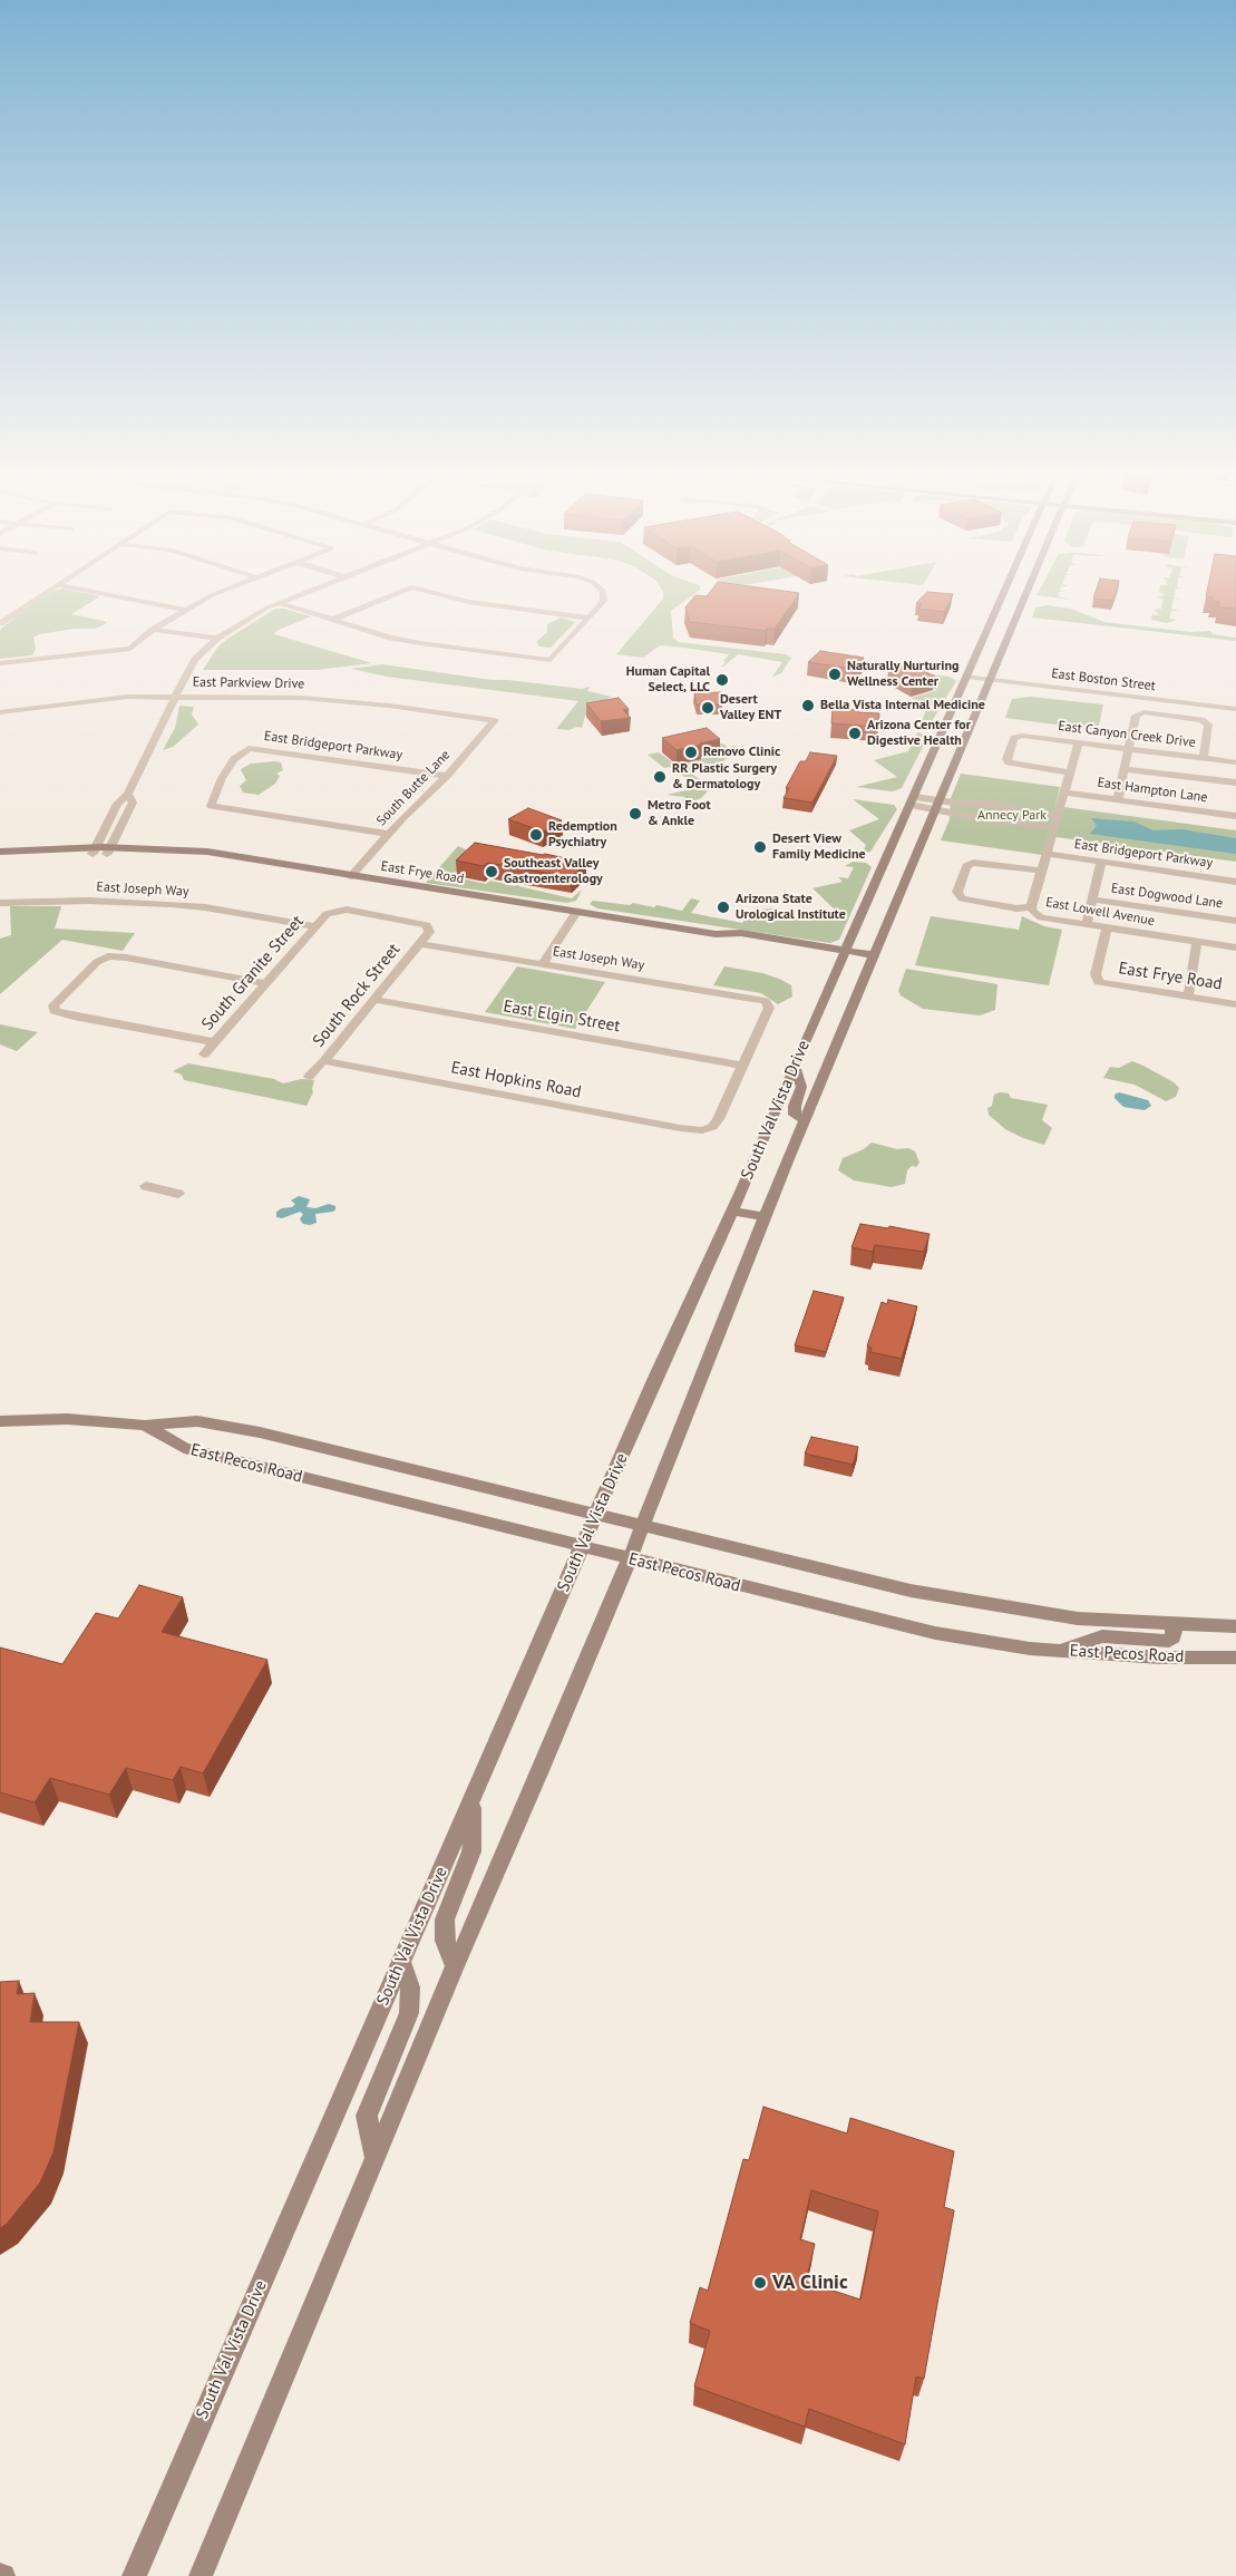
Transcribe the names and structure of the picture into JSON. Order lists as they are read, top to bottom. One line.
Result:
{"streets":{"main road":["East Frye Road","South Val Vista Drive","East Pecos Road"],"street":["East Boston Street","East Parkview Drive","East Canyon Creek Drive","East Bridgeport Parkway","South Butte Lane","East Hampton Lane","East Joseph Way","East Dogwood Lane","East Lowell Avenue","South Granite Street","South Rock Street","East Elgin Street","East Hopkins Road"]},"crossings":[["East Boston Street","South Val Vista Drive"],["East Parkview Drive","South Butte Lane"],["East Bridgeport Parkway","South Butte Lane"],["South Butte Lane","East Frye Road"],["East Frye Road","East Lowell Avenue"],["East Frye Road","South Val Vista Drive"],["East Joseph Way","South Granite Street"],["East Joseph Way","South Rock Street"],["East Joseph Way","East Elgin Street"],["East Joseph Way","East Hopkins Road"],["South Granite Street","South Rock Street"],["South Rock Street","East Elgin Street"],["South Rock Street","East Hopkins Road"],["East Elgin Street","East Hopkins Road"],["South Val Vista Drive","East Pecos Road"]],"parks":["Annecy Park"],"places":["Naturally Nurturing Wellness Center","Human Capital Select, LLC","Bella Vista Internal Medicine","Desert Valley ENT","Arizona Center for Digestive Health","Renovo Clinic","RR Plastic Surgery & Dermatology","Metro Foot & Ankle","Redemption Psychiatry","Desert View Family Medicine","Southeast Valley Gastroenterology","Arizona State Urological Institute","VA Clinic"]}
